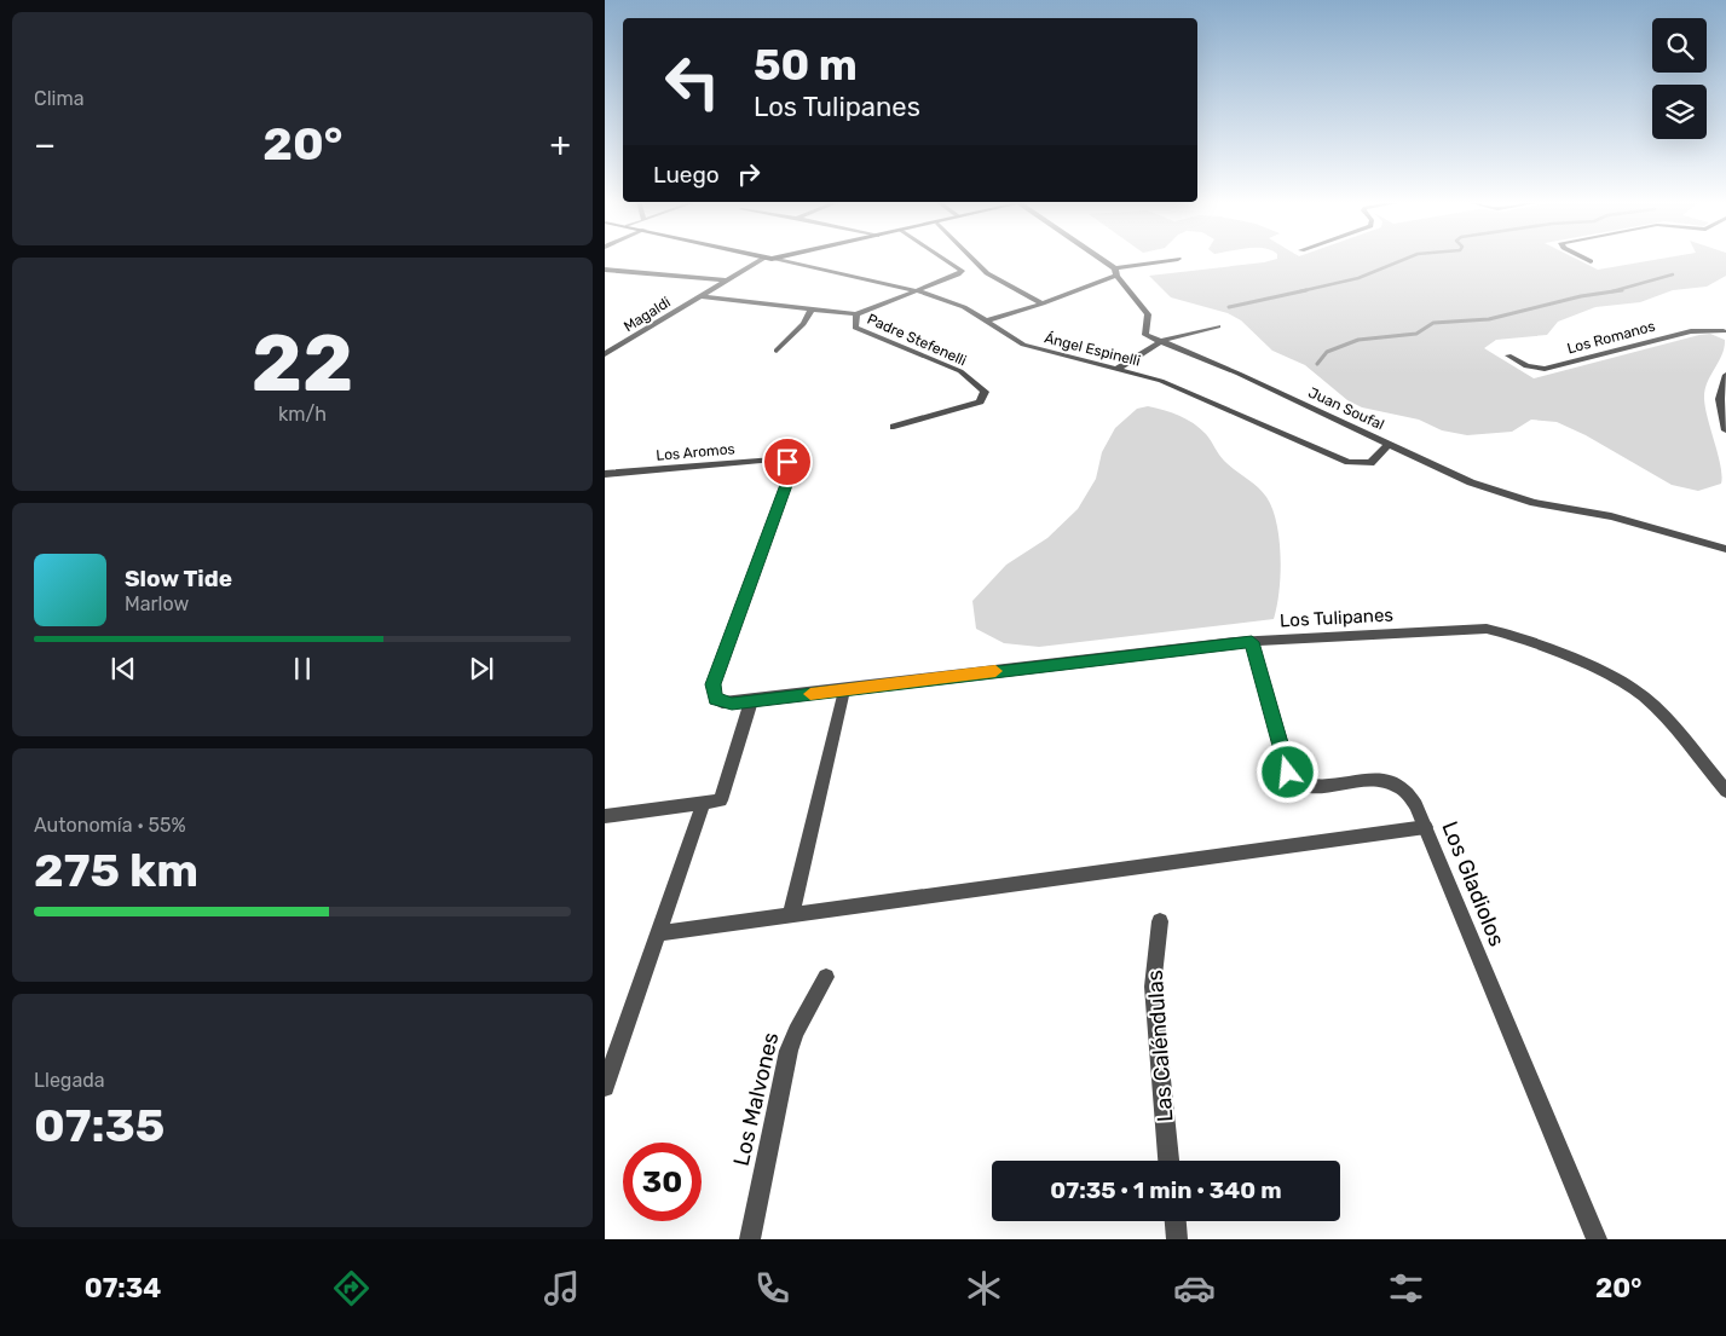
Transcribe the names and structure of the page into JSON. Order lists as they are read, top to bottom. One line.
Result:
{"streets":{"street":["Magaldi","Los Romanos","Padre Stefenelli","Ángel Espinelli","Juan Soufal","Los Aromos","Los Tulipanes","Los Gladiolos","Las Caléndulas","Los Malvones"]},"crossings":[["Magaldi","Padre Stefenelli"],["Magaldi","Ángel Espinelli"],["Ángel Espinelli","Juan Soufal"],["Los Aromos","Los Tulipanes"],["Los Tulipanes","Los Gladiolos"]],"page":{"tile":["Clima",["22","km/h"],["Autonomía · 55%","275 km"],["Llegada","07:35"]],"turn":["50 m","Los Tulipanes"],"heat":["−","20°","+"],"then":"Luego","song":["Slow Tide","Marlow"],"limit":"30","trip":"07:35 · 1 min · 340 m","tabs":["07:34","20°"]}}
